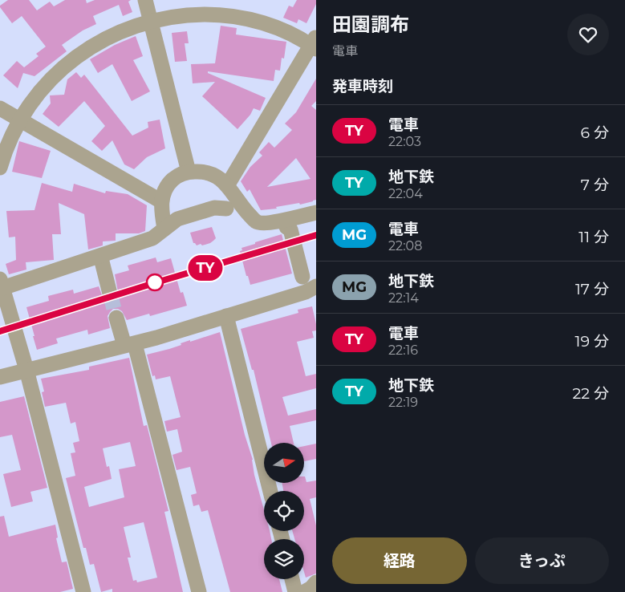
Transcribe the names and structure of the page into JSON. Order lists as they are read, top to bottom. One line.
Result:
{"north":"right","page":{"on_map":"TY","heading":[["田園調布","電車"],"発車時刻"],"list":[{"mark":"TY","name":"電車","note":"22:03","value":"6 分"},{"mark":"TY","name":"地下鉄","note":"22:04","value":"7 分"},{"mark":"MG","name":"電車","note":"22:08","value":"11 分"},{"mark":"MG","name":"地下鉄","note":"22:14","value":"17 分"},{"mark":"TY","name":"電車","note":"22:16","value":"19 分"},{"mark":"TY","name":"地下鉄","note":"22:19","value":"22 分"}],"buttons":["経路","きっぷ"]}}
